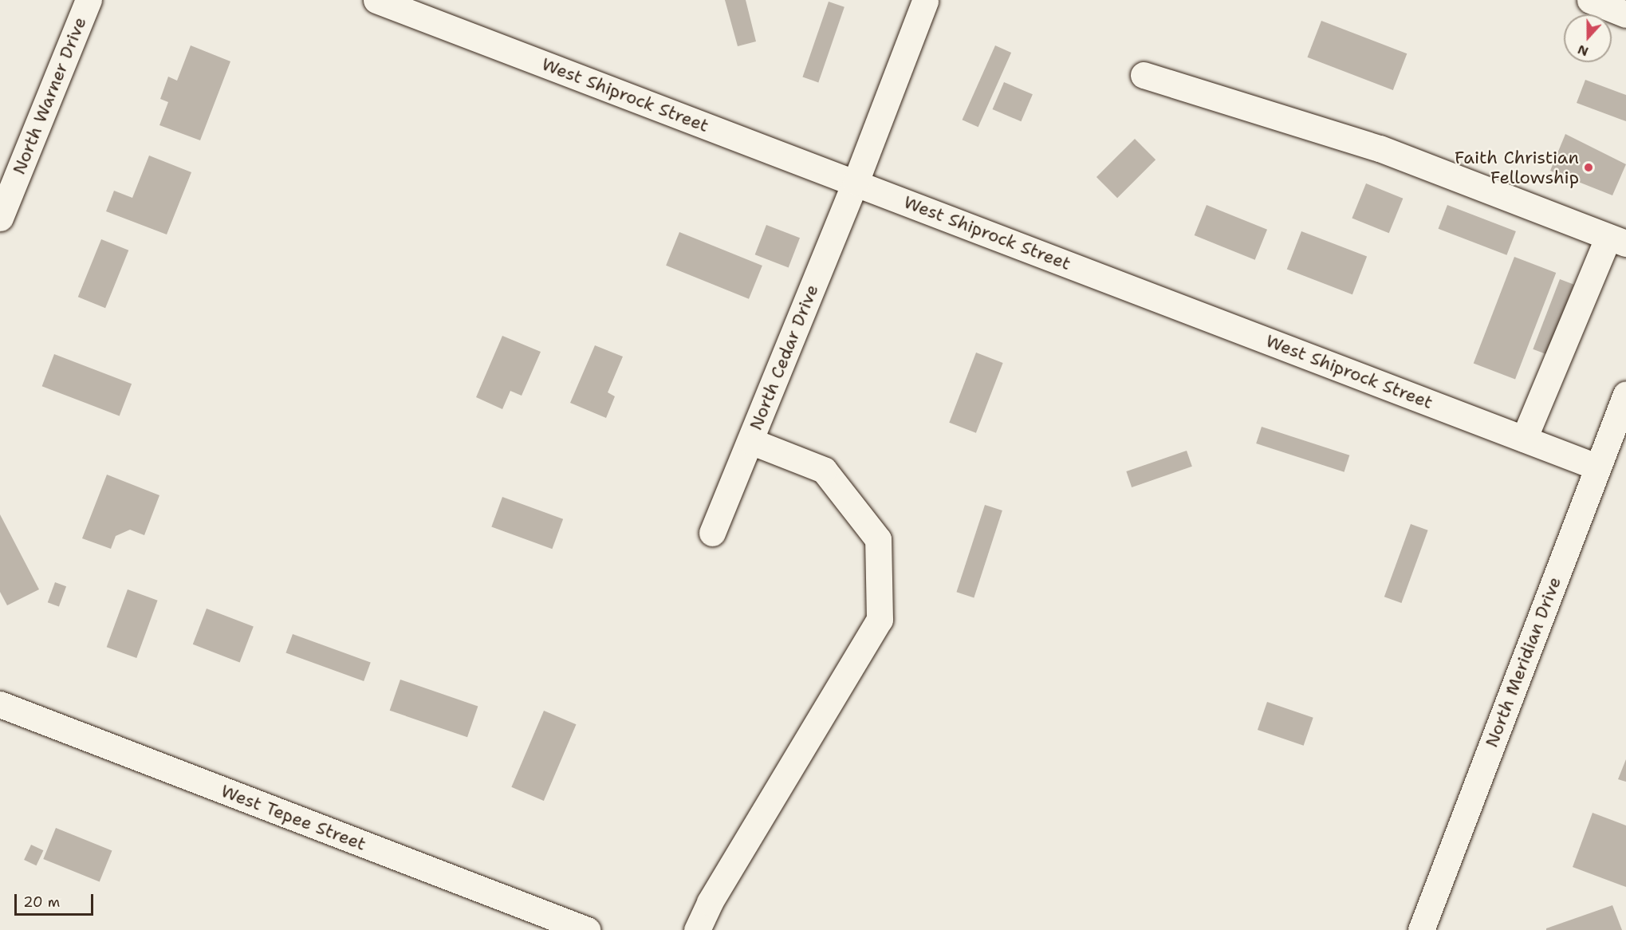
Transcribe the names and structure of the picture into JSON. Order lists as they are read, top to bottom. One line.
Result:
{"streets":{"street":["West Shiprock Street","North Warner Drive","North Cedar Drive","North Meridian Drive","West Tepee Street"]},"crossings":[["West Shiprock Street","North Cedar Drive"],["West Shiprock Street","North Meridian Drive"]],"places":["Faith Christian Fellowship"],"scale_bar":"20 m","north":"bottom"}
